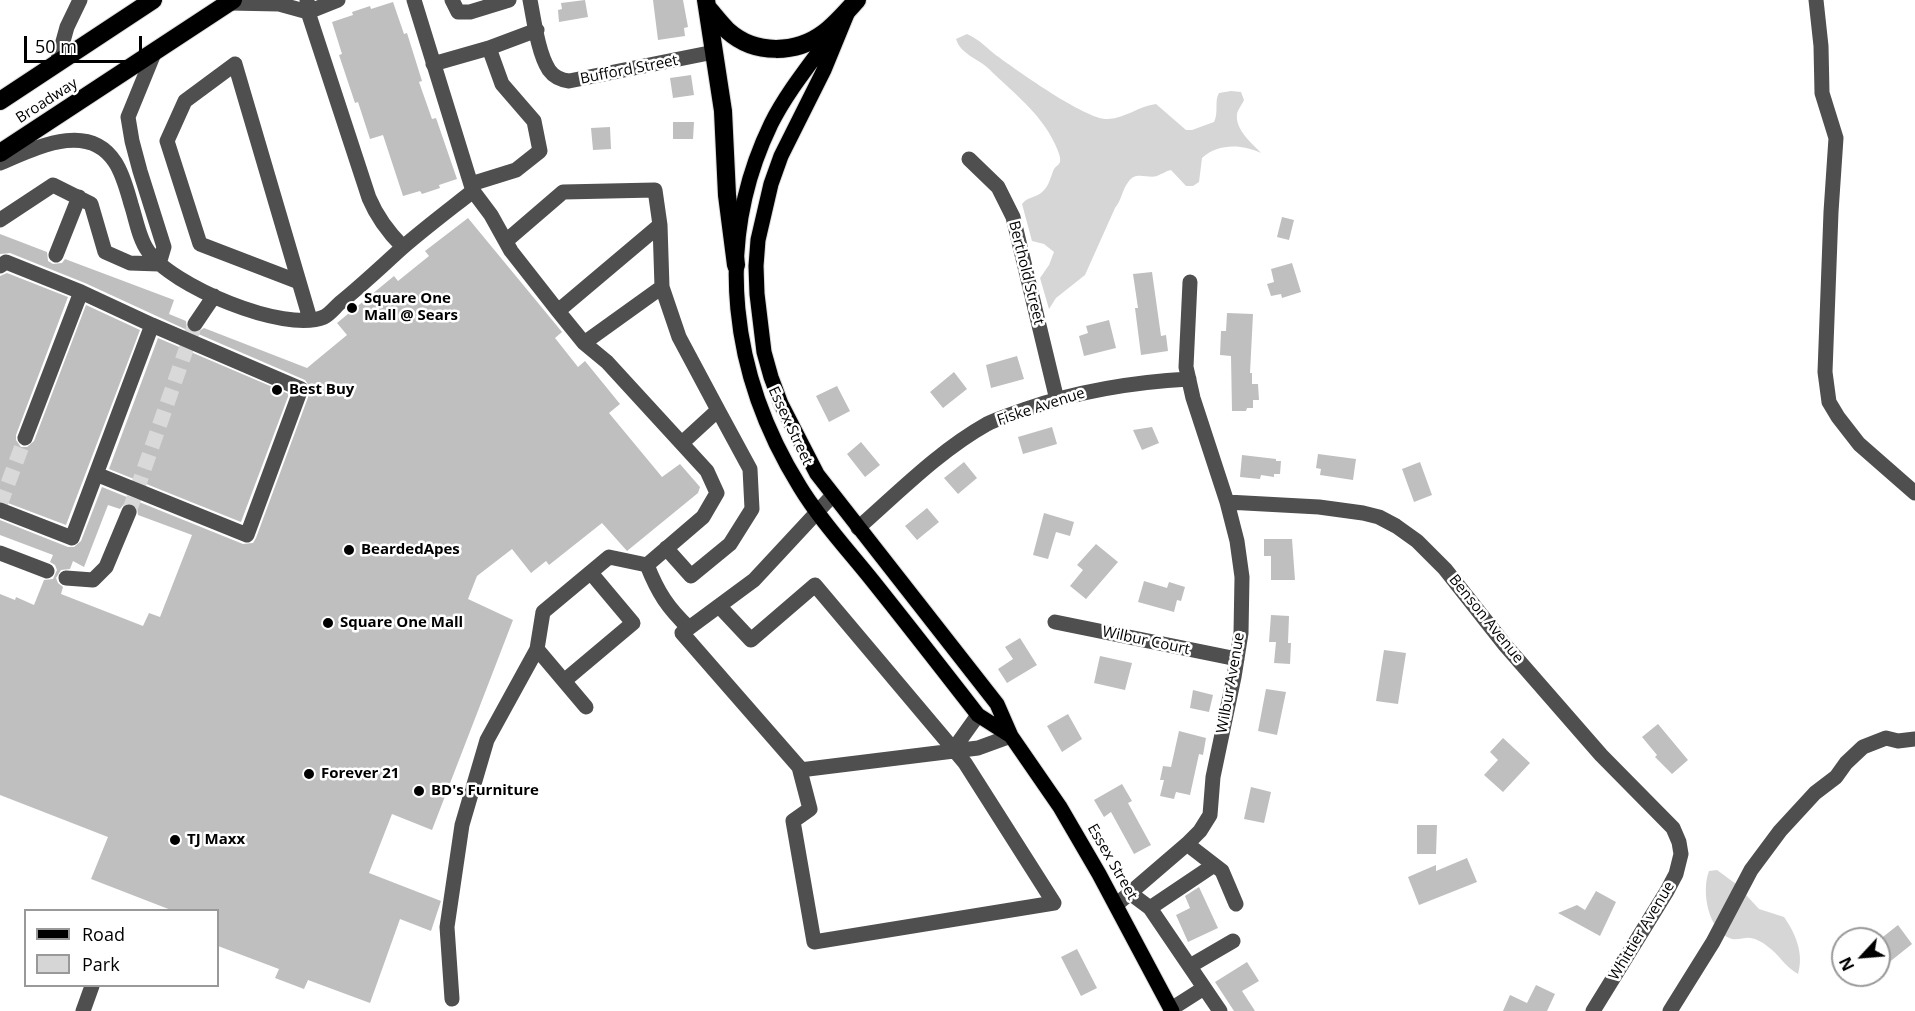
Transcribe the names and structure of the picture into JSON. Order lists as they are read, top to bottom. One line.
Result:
{"streets":{"highway":["Broadway"],"main road":["Essex Street"],"street":["Bufford Street","Berthold Street","Fiske Avenue","Benson Avenue","Wilbur Court","Wilbur Avenue","Whittier Avenue"]},"crossings":[["Berthold Street","Fiske Avenue"],["Fiske Avenue","Essex Street"],["Fiske Avenue","Wilbur Avenue"],["Essex Street","Wilbur Avenue"],["Benson Avenue","Wilbur Avenue"],["Benson Avenue","Whittier Avenue"],["Wilbur Court","Wilbur Avenue"]],"places":["Square One Mall @ Sears","Best Buy","BeardedApes","Square One Mall","Forever 21","BD's Furniture","TJ Maxx"],"legend":["Road","Park"],"scale_bar":"50 m","north":"bottom left"}
